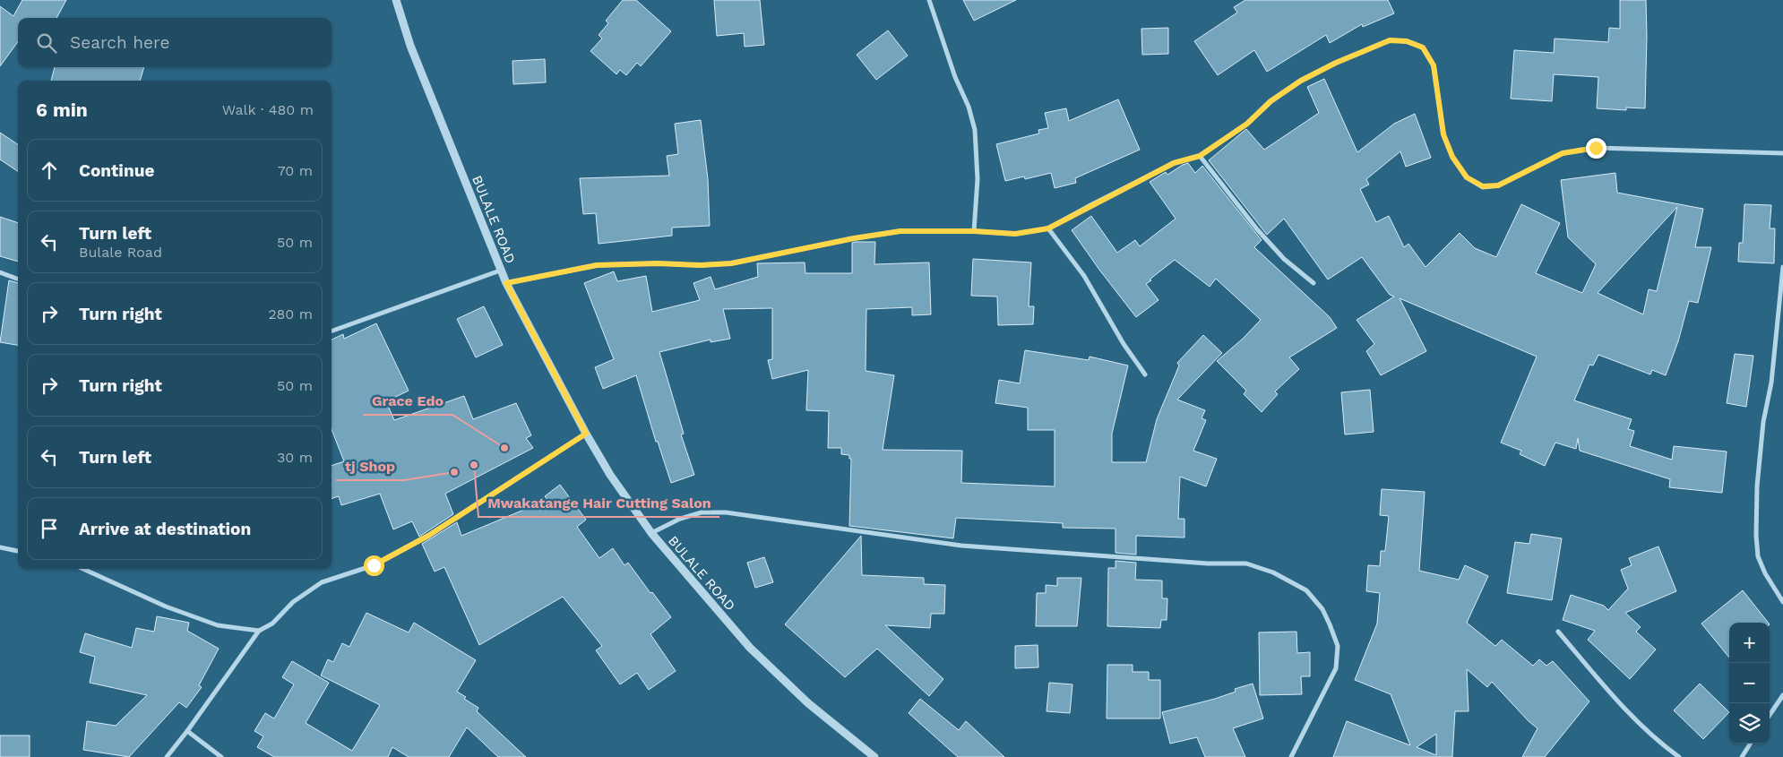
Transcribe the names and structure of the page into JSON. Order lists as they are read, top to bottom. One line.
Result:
{"streets":{"street":["BULALE ROAD"]},"places":["Grace Edo","Mwakatange Hair Cutting Salon","tj Shop"],"page":{"search":"Search here","heading":["6 min","Walk · 480 m"],"list":[["Continue","70 m"],["Turn left","Bulale Road","50 m"],["Turn right","280 m"],["Turn right","50 m"],["Turn left","30 m"],"Arrive at destination"],"map_buttons":["+","−"]}}
